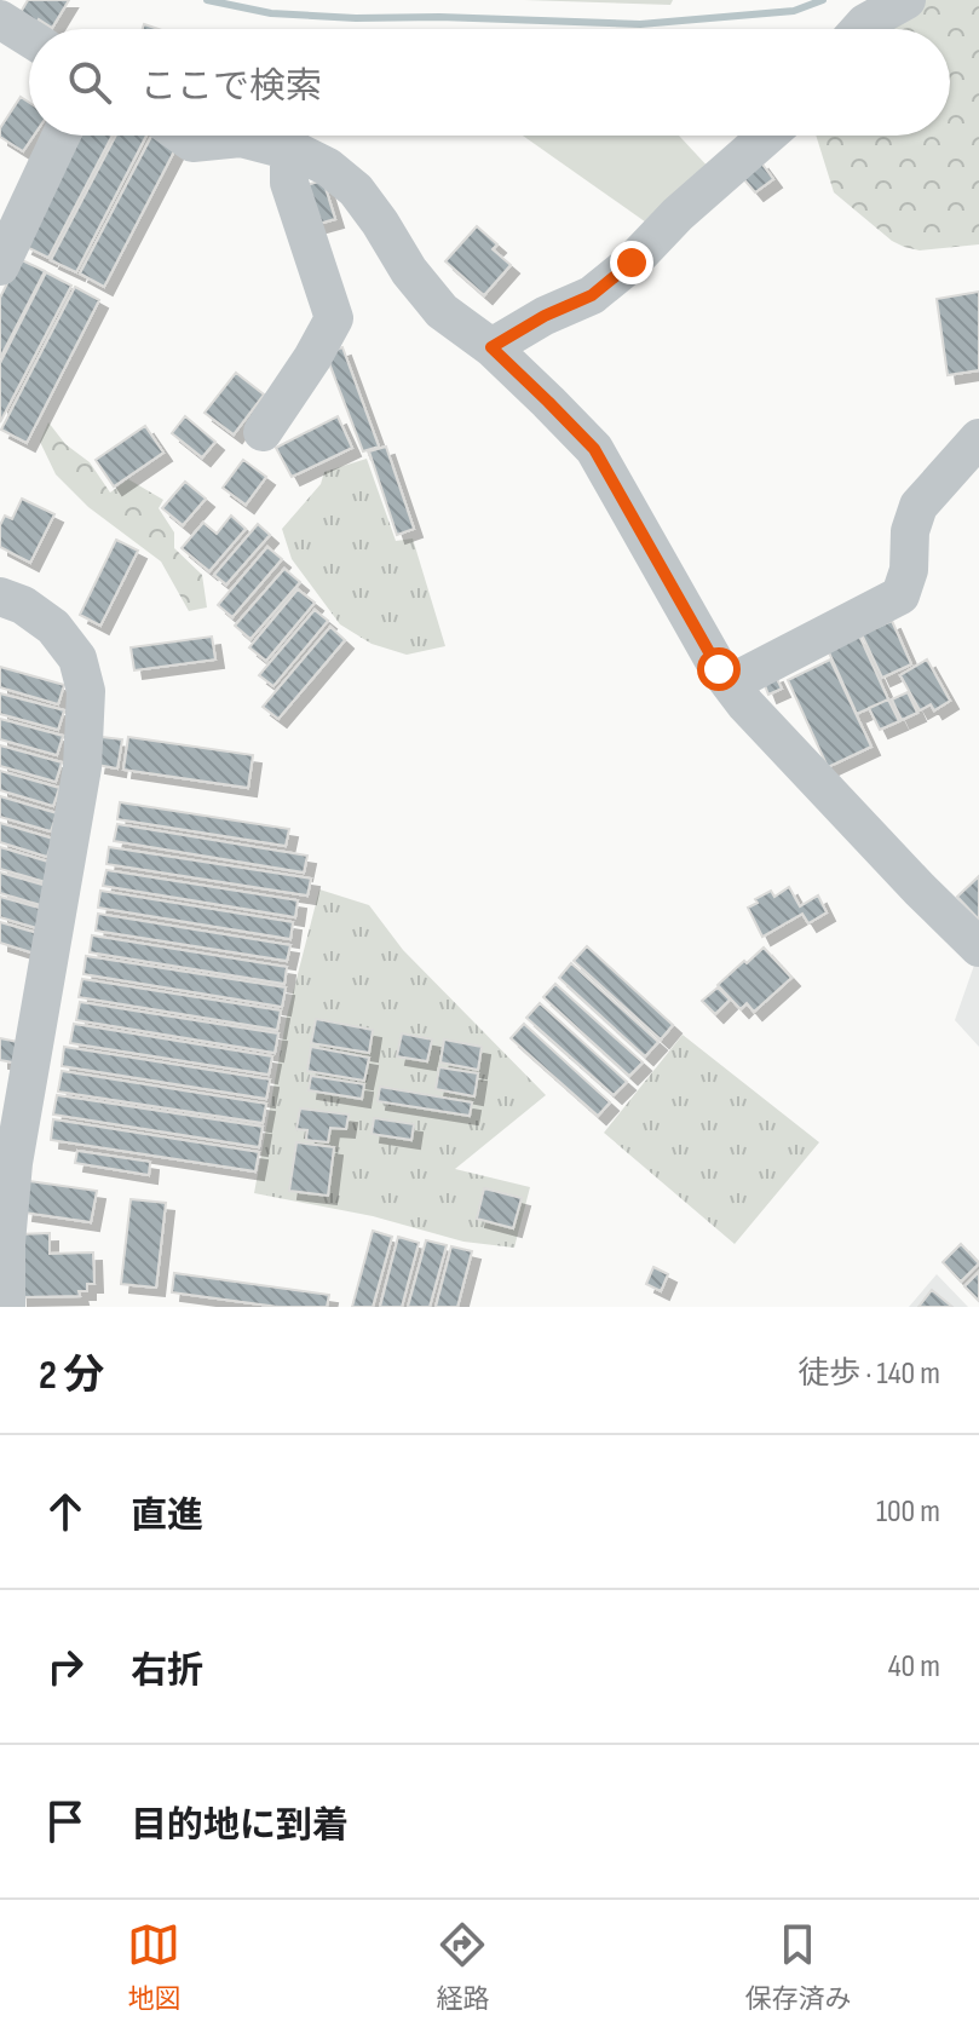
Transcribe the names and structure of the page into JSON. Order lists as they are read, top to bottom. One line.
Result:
{"page":{"search":"ここで検索","heading":["2 分","徒歩 · 140 m"],"list":[["直進","100 m"],["右折","40 m"],"目的地に到着"],"nav":["地図","経路","保存済み"]}}
